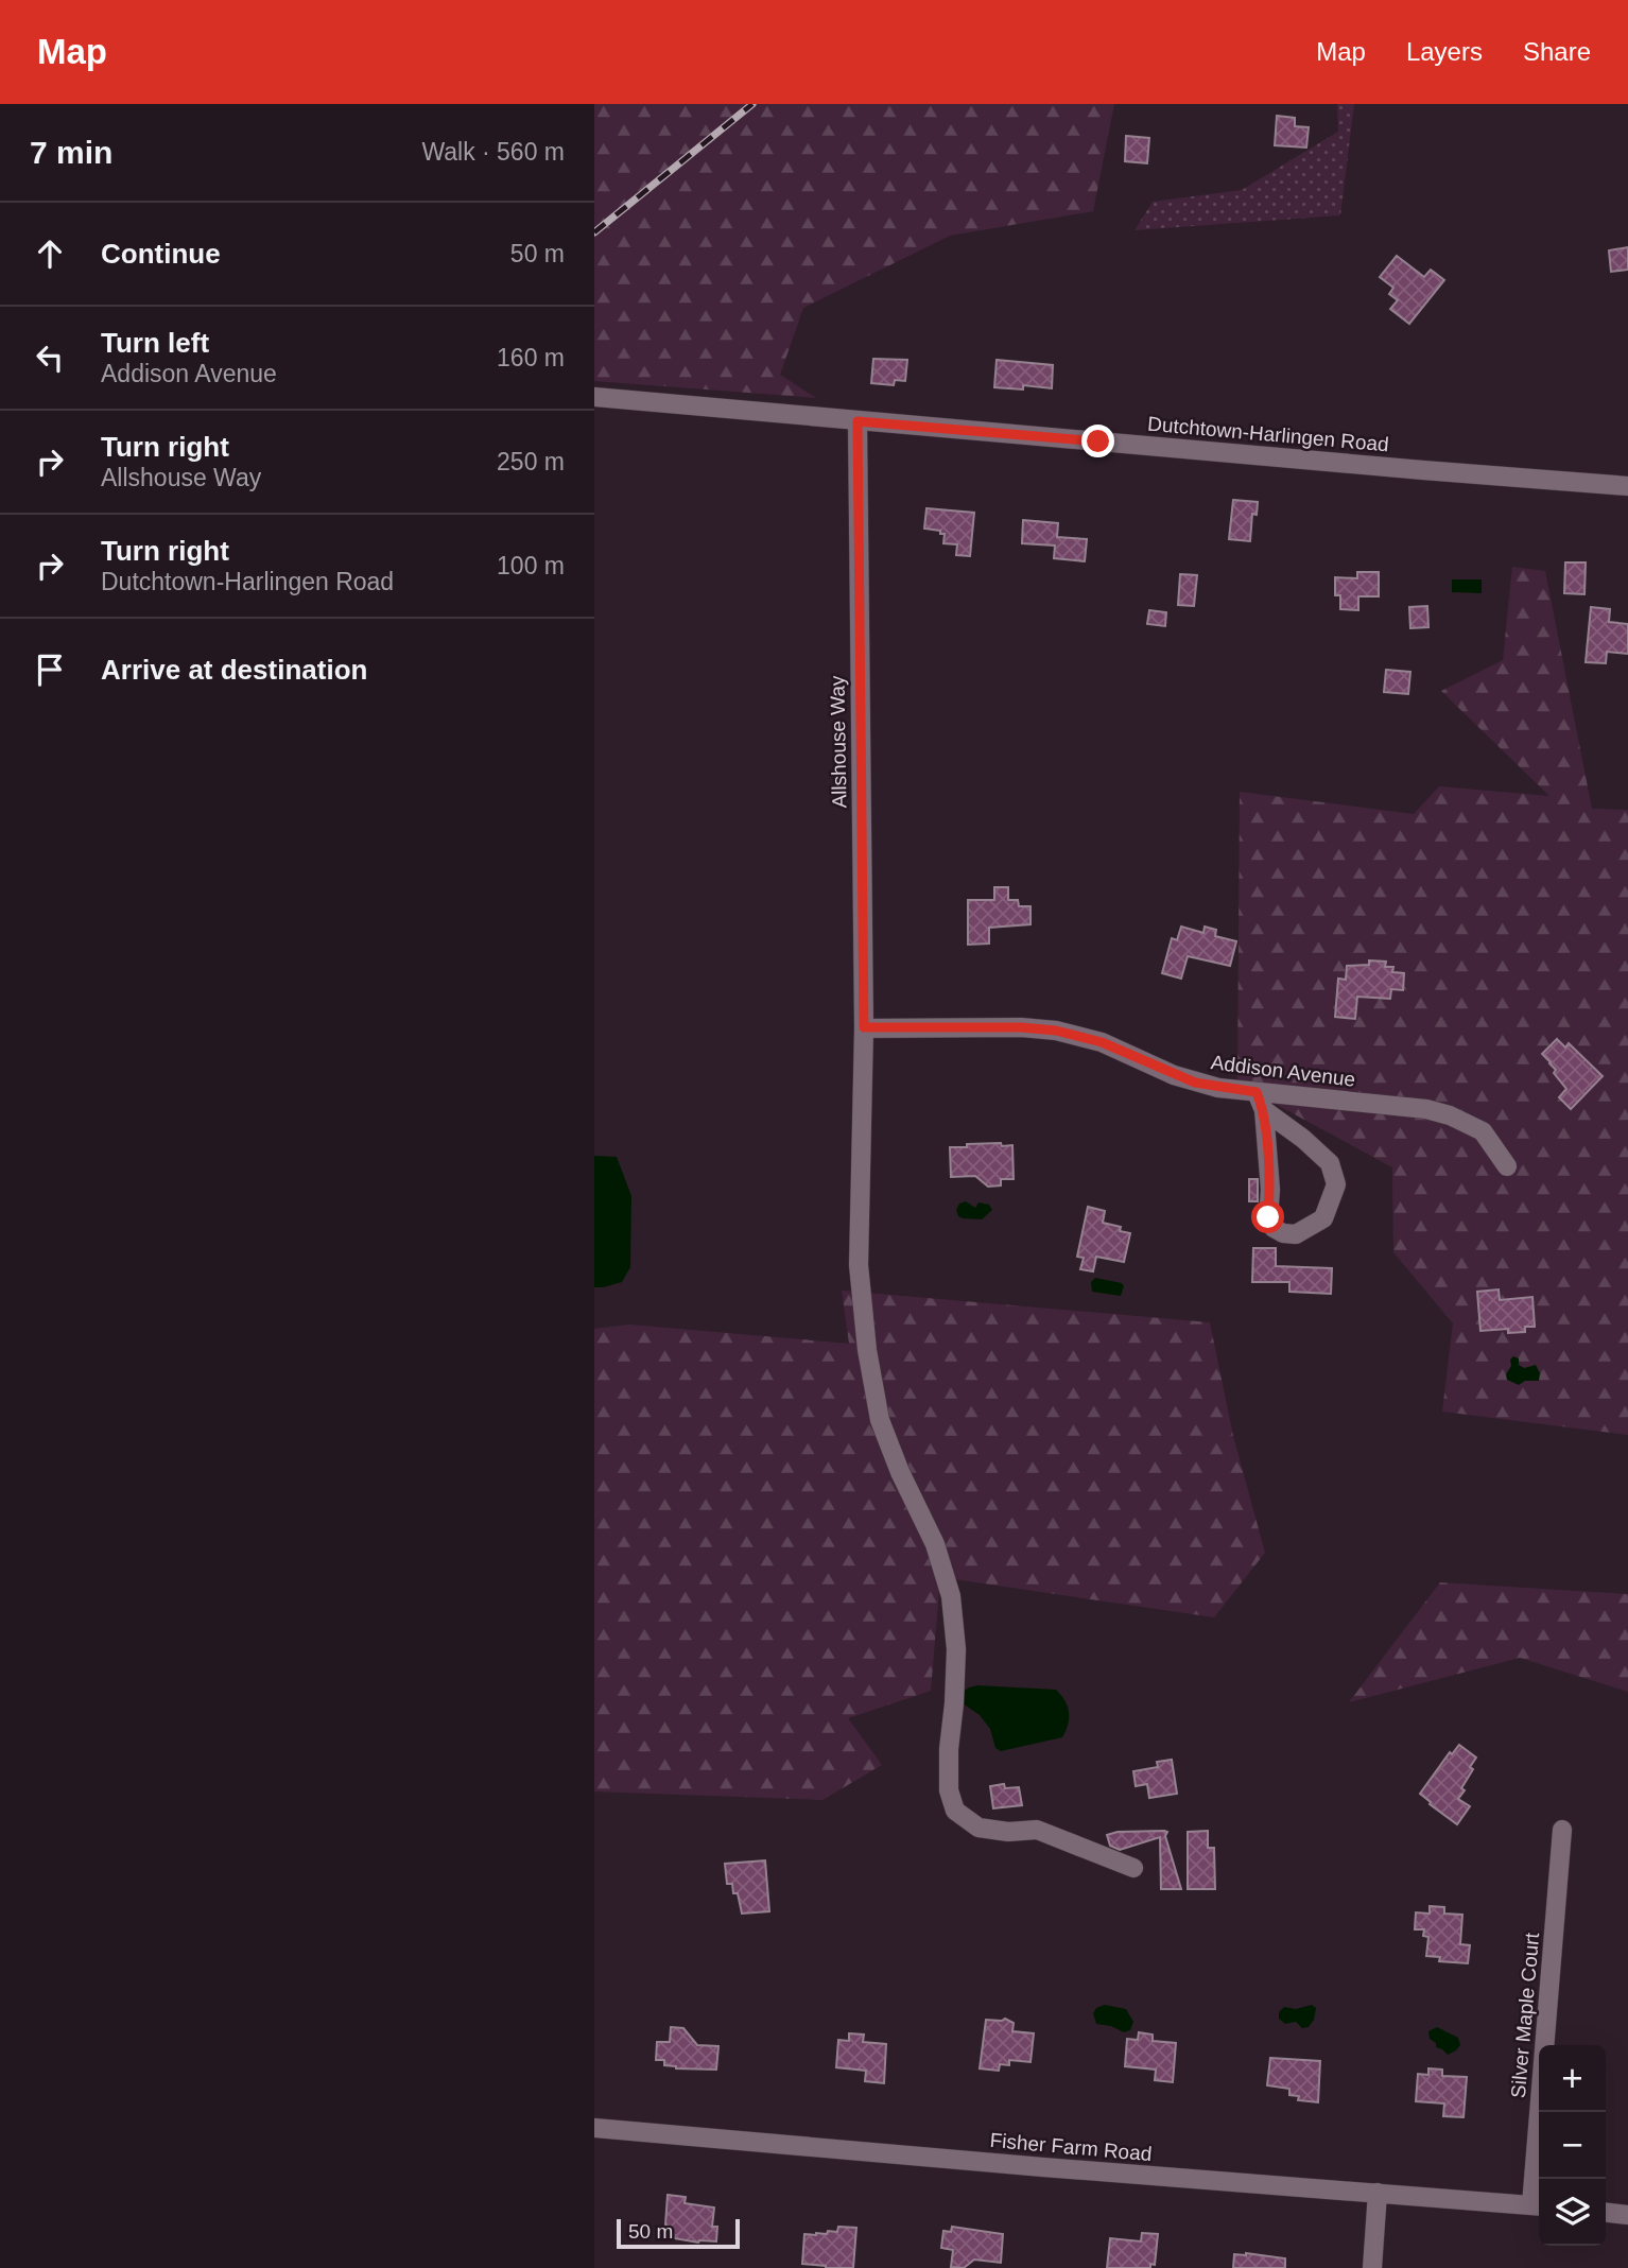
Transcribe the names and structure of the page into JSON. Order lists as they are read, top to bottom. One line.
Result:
{"streets":{"street":["Dutchtown-Harlingen Road","Allshouse Way","Addison Avenue","Silver Maple Court","Fisher Farm Road"]},"crossings":[["Dutchtown-Harlingen Road","Allshouse Way"],["Allshouse Way","Addison Avenue"],["Silver Maple Court","Fisher Farm Road"]],"scale_bar":"50 m","page":{"header":"Map","nav":["Map","Layers","Share"],"heading":["7 min","Walk · 560 m"],"list":[["Continue","50 m"],["Turn left","Addison Avenue","160 m"],["Turn right","Allshouse Way","250 m"],["Turn right","Dutchtown-Harlingen Road","100 m"],"Arrive at destination"],"map_buttons":["+","−"],"scale":"50 m"}}
